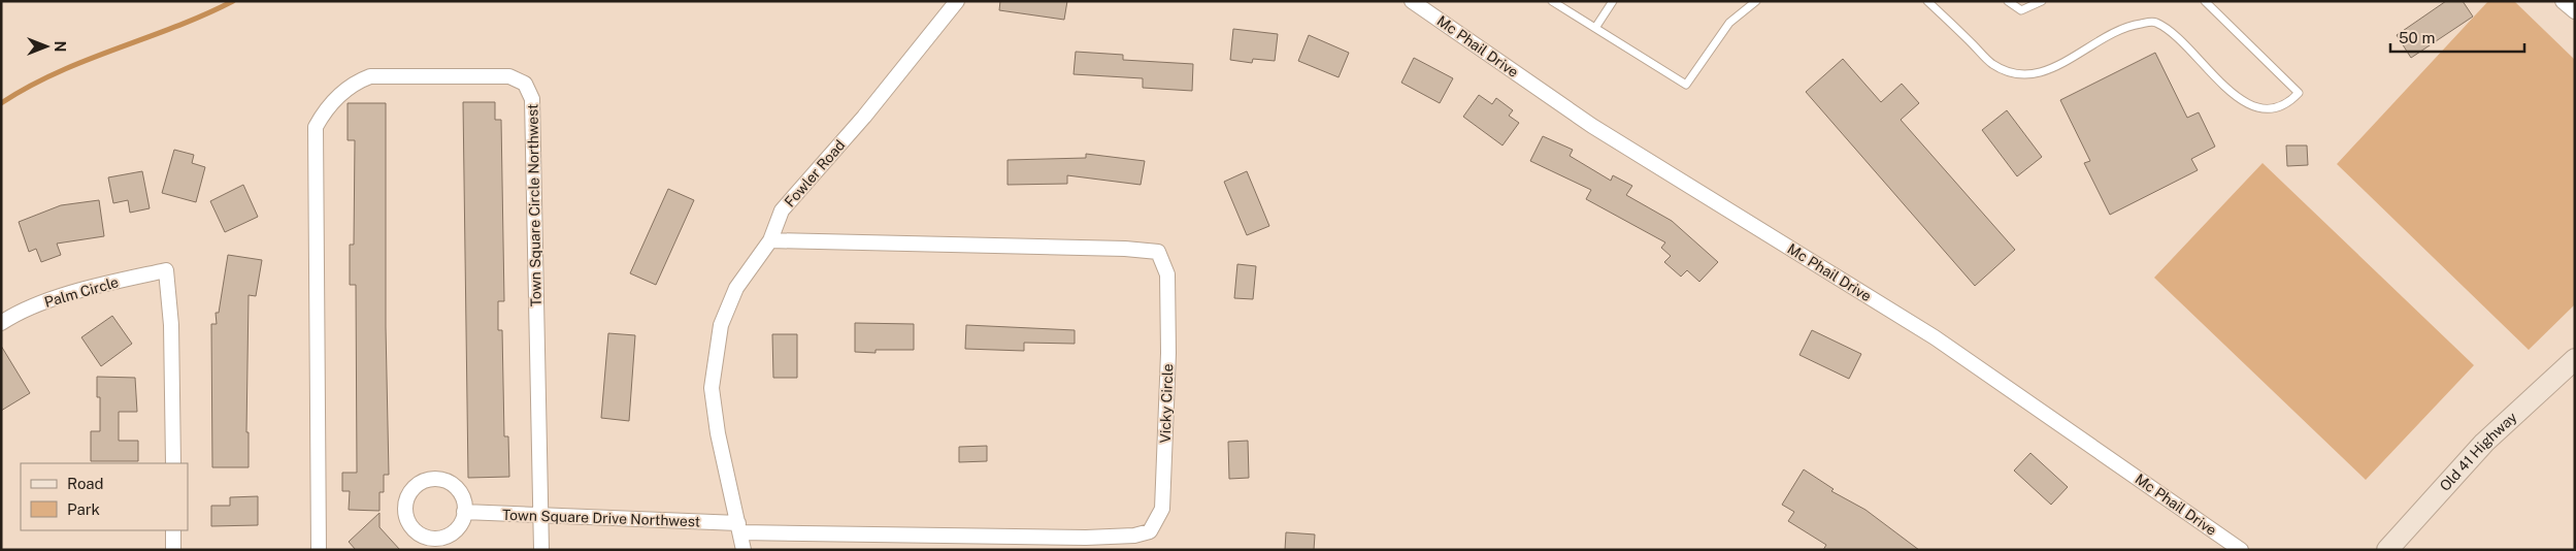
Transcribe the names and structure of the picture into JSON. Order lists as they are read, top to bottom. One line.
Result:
{"streets":{"main road":["Old 41 Highway"],"street":["Mc Phail Drive","Fowler Road","Town Square Circle Northwest","Palm Circle","Vicky Circle","Town Square Drive Northwest"]},"crossings":[["Fowler Road","Vicky Circle"],["Fowler Road","Town Square Drive Northwest"],["Town Square Circle Northwest","Town Square Drive Northwest"],["Vicky Circle","Town Square Drive Northwest"]],"legend":["Road","Park"],"scale_bar":"50 m","north":"right"}
